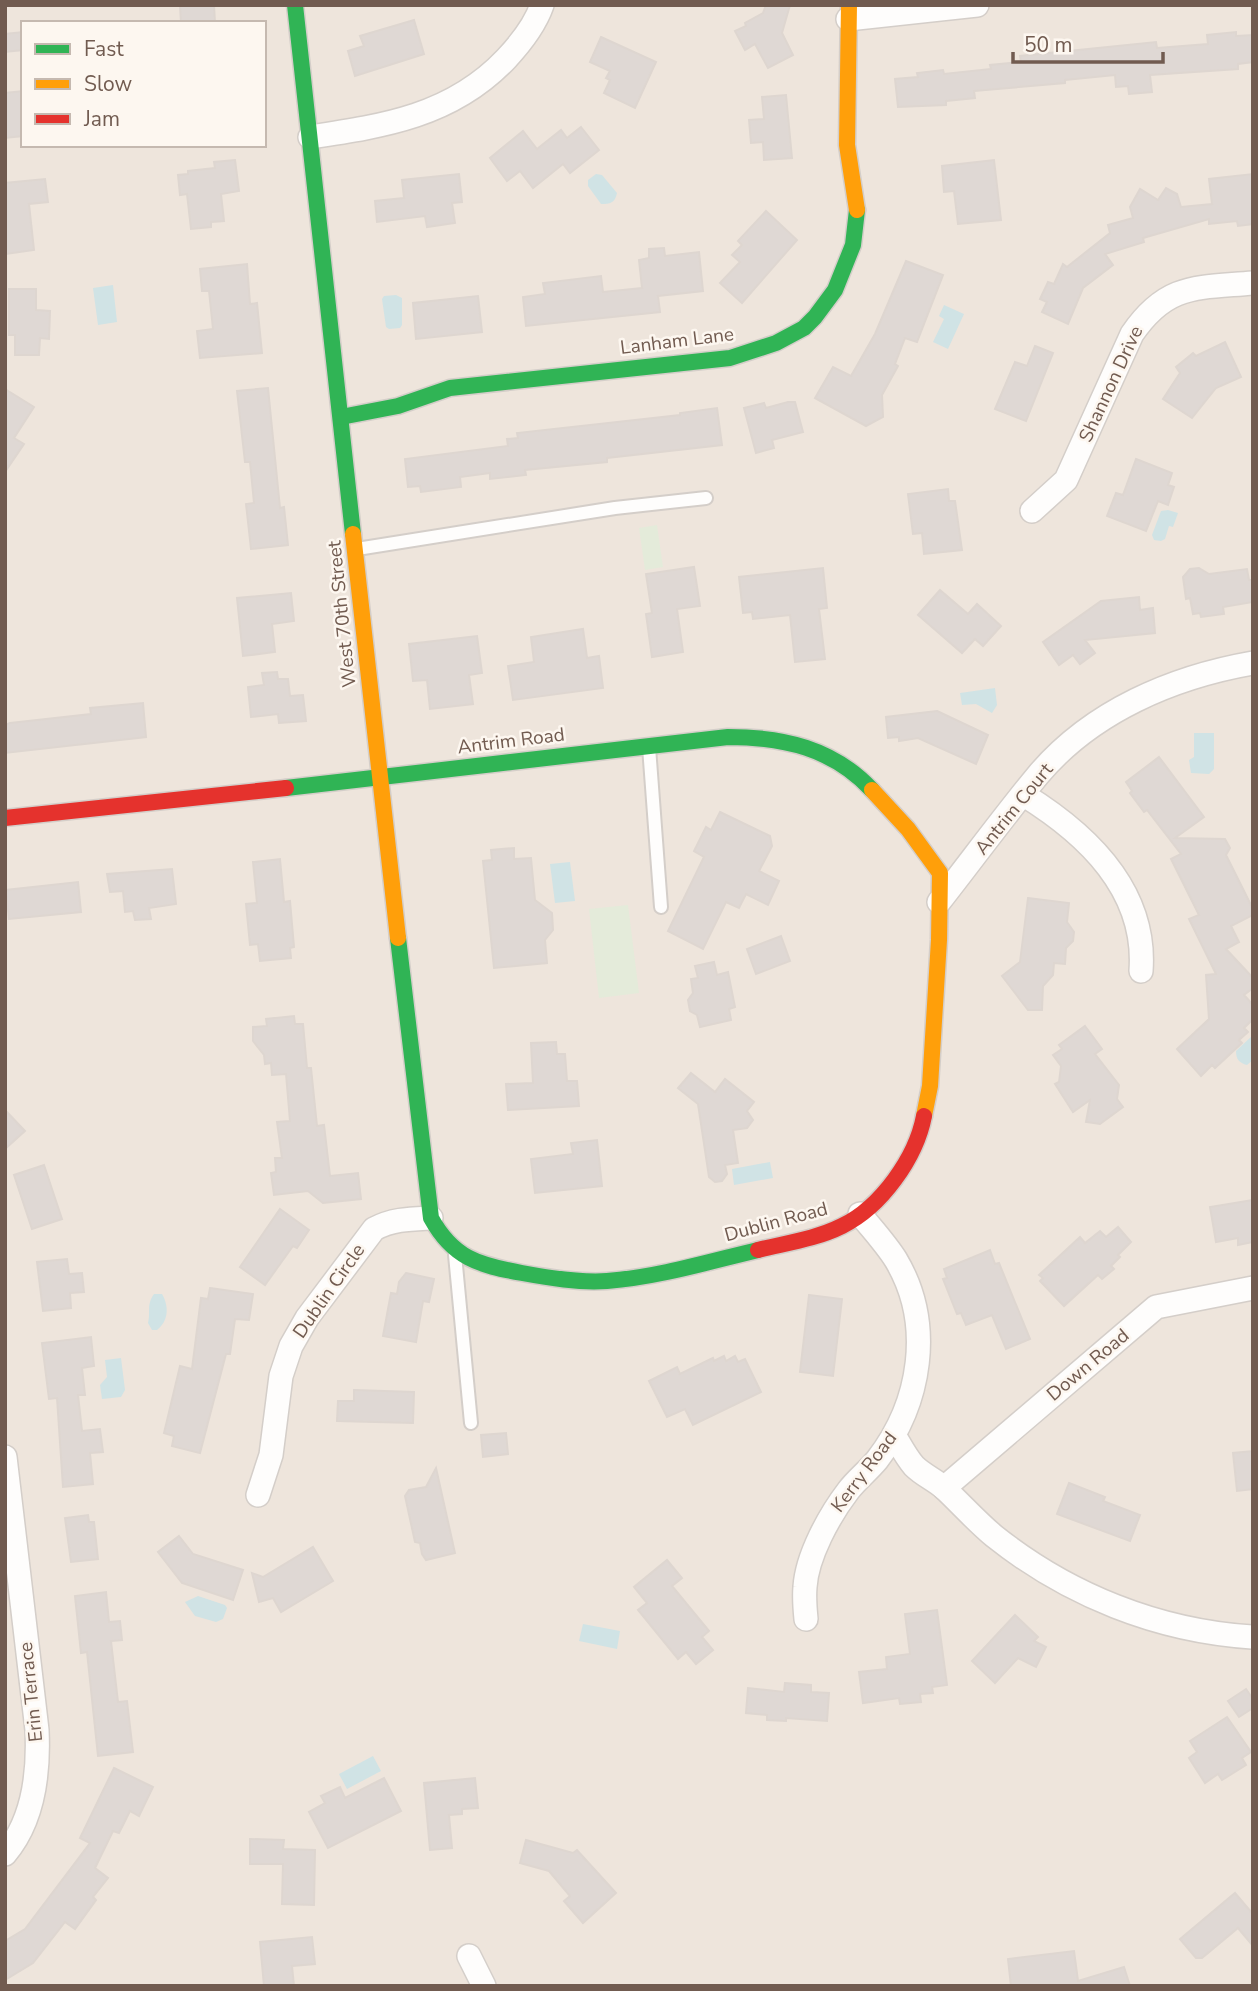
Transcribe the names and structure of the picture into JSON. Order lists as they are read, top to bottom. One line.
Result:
{"streets":{"street":["Lanham Lane","Shannon Drive","West 70th Street","Antrim Road","Antrim Court","Dublin Road","Dublin Circle","Down Road","Kerry Road","Erin Terrace"]},"crossings":[["Lanham Lane","West 70th Street"],["West 70th Street","Antrim Road"],["West 70th Street","Dublin Circle"],["Antrim Road","Antrim Court"],["Antrim Road","Dublin Road"],["Antrim Court","Dublin Road"],["Dublin Road","Kerry Road"]],"legend":["Fast","Slow","Jam"],"scale_bar":"50 m"}
